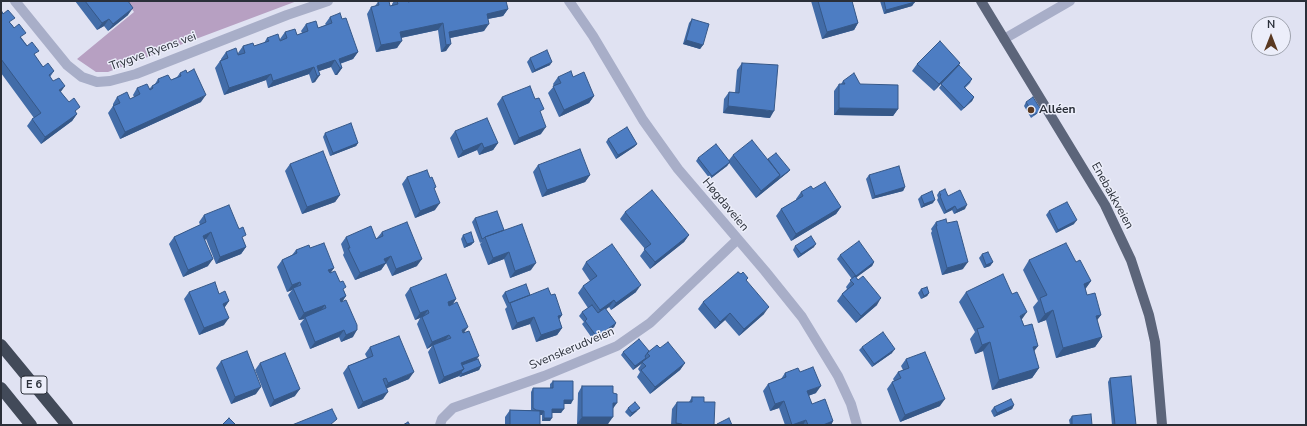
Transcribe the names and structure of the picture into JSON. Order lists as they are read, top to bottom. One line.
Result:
{"streets":{"highway":["E 6"],"main road":["Enebakkveien"],"street":["Trygve Ryens vei","Høgdaveien","Svenskerudveien"]},"crossings":[["Høgdaveien","Svenskerudveien"]],"places":["Alléen"],"north":"top"}
